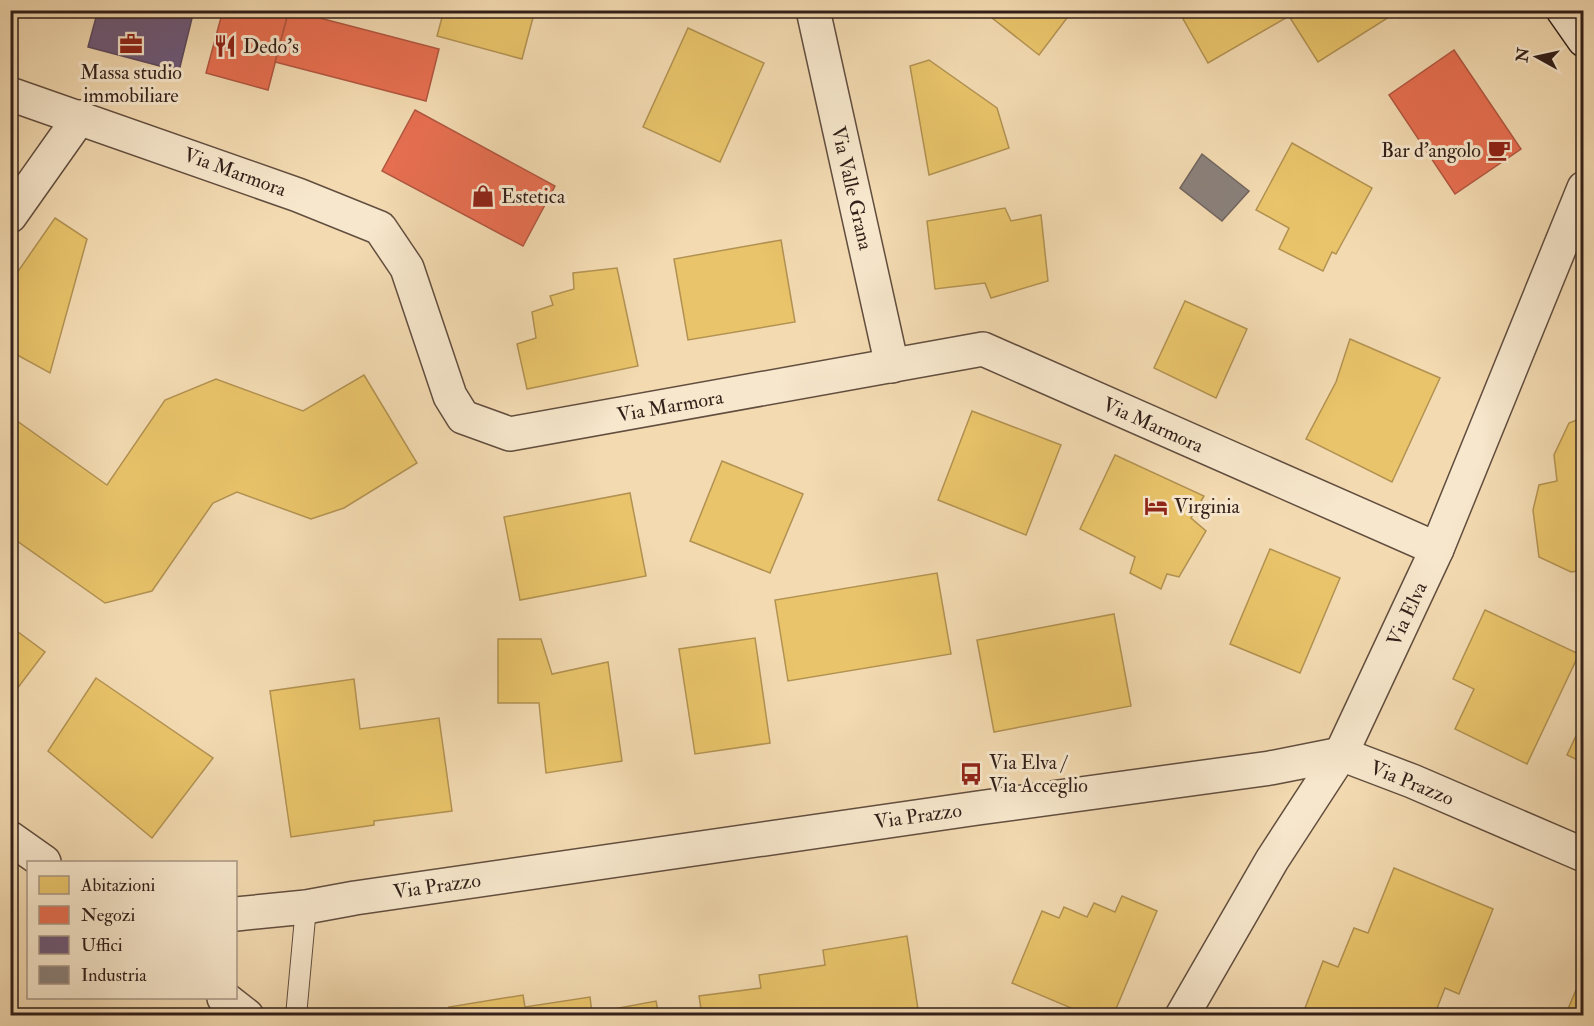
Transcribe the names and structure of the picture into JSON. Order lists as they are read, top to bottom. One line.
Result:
{"streets":{"street":["Via Marmora","Via Valle Grana","Via Elva","Via Prazzo"]},"crossings":[["Via Marmora","Via Valle Grana"],["Via Marmora","Via Elva"],["Via Elva","Via Prazzo"]],"places":{"office":["Massa studio immobiliare"],"restaurant":["Dedo's"],"cafe":["Bar d'angolo"],"shop":["Estetica"],"hotel":["Virginia"],"bus stop":["Via Elva / Via Acceglio"]},"legend":["Abitazioni","Negozi","Uffici","Industria"],"north":"left"}
